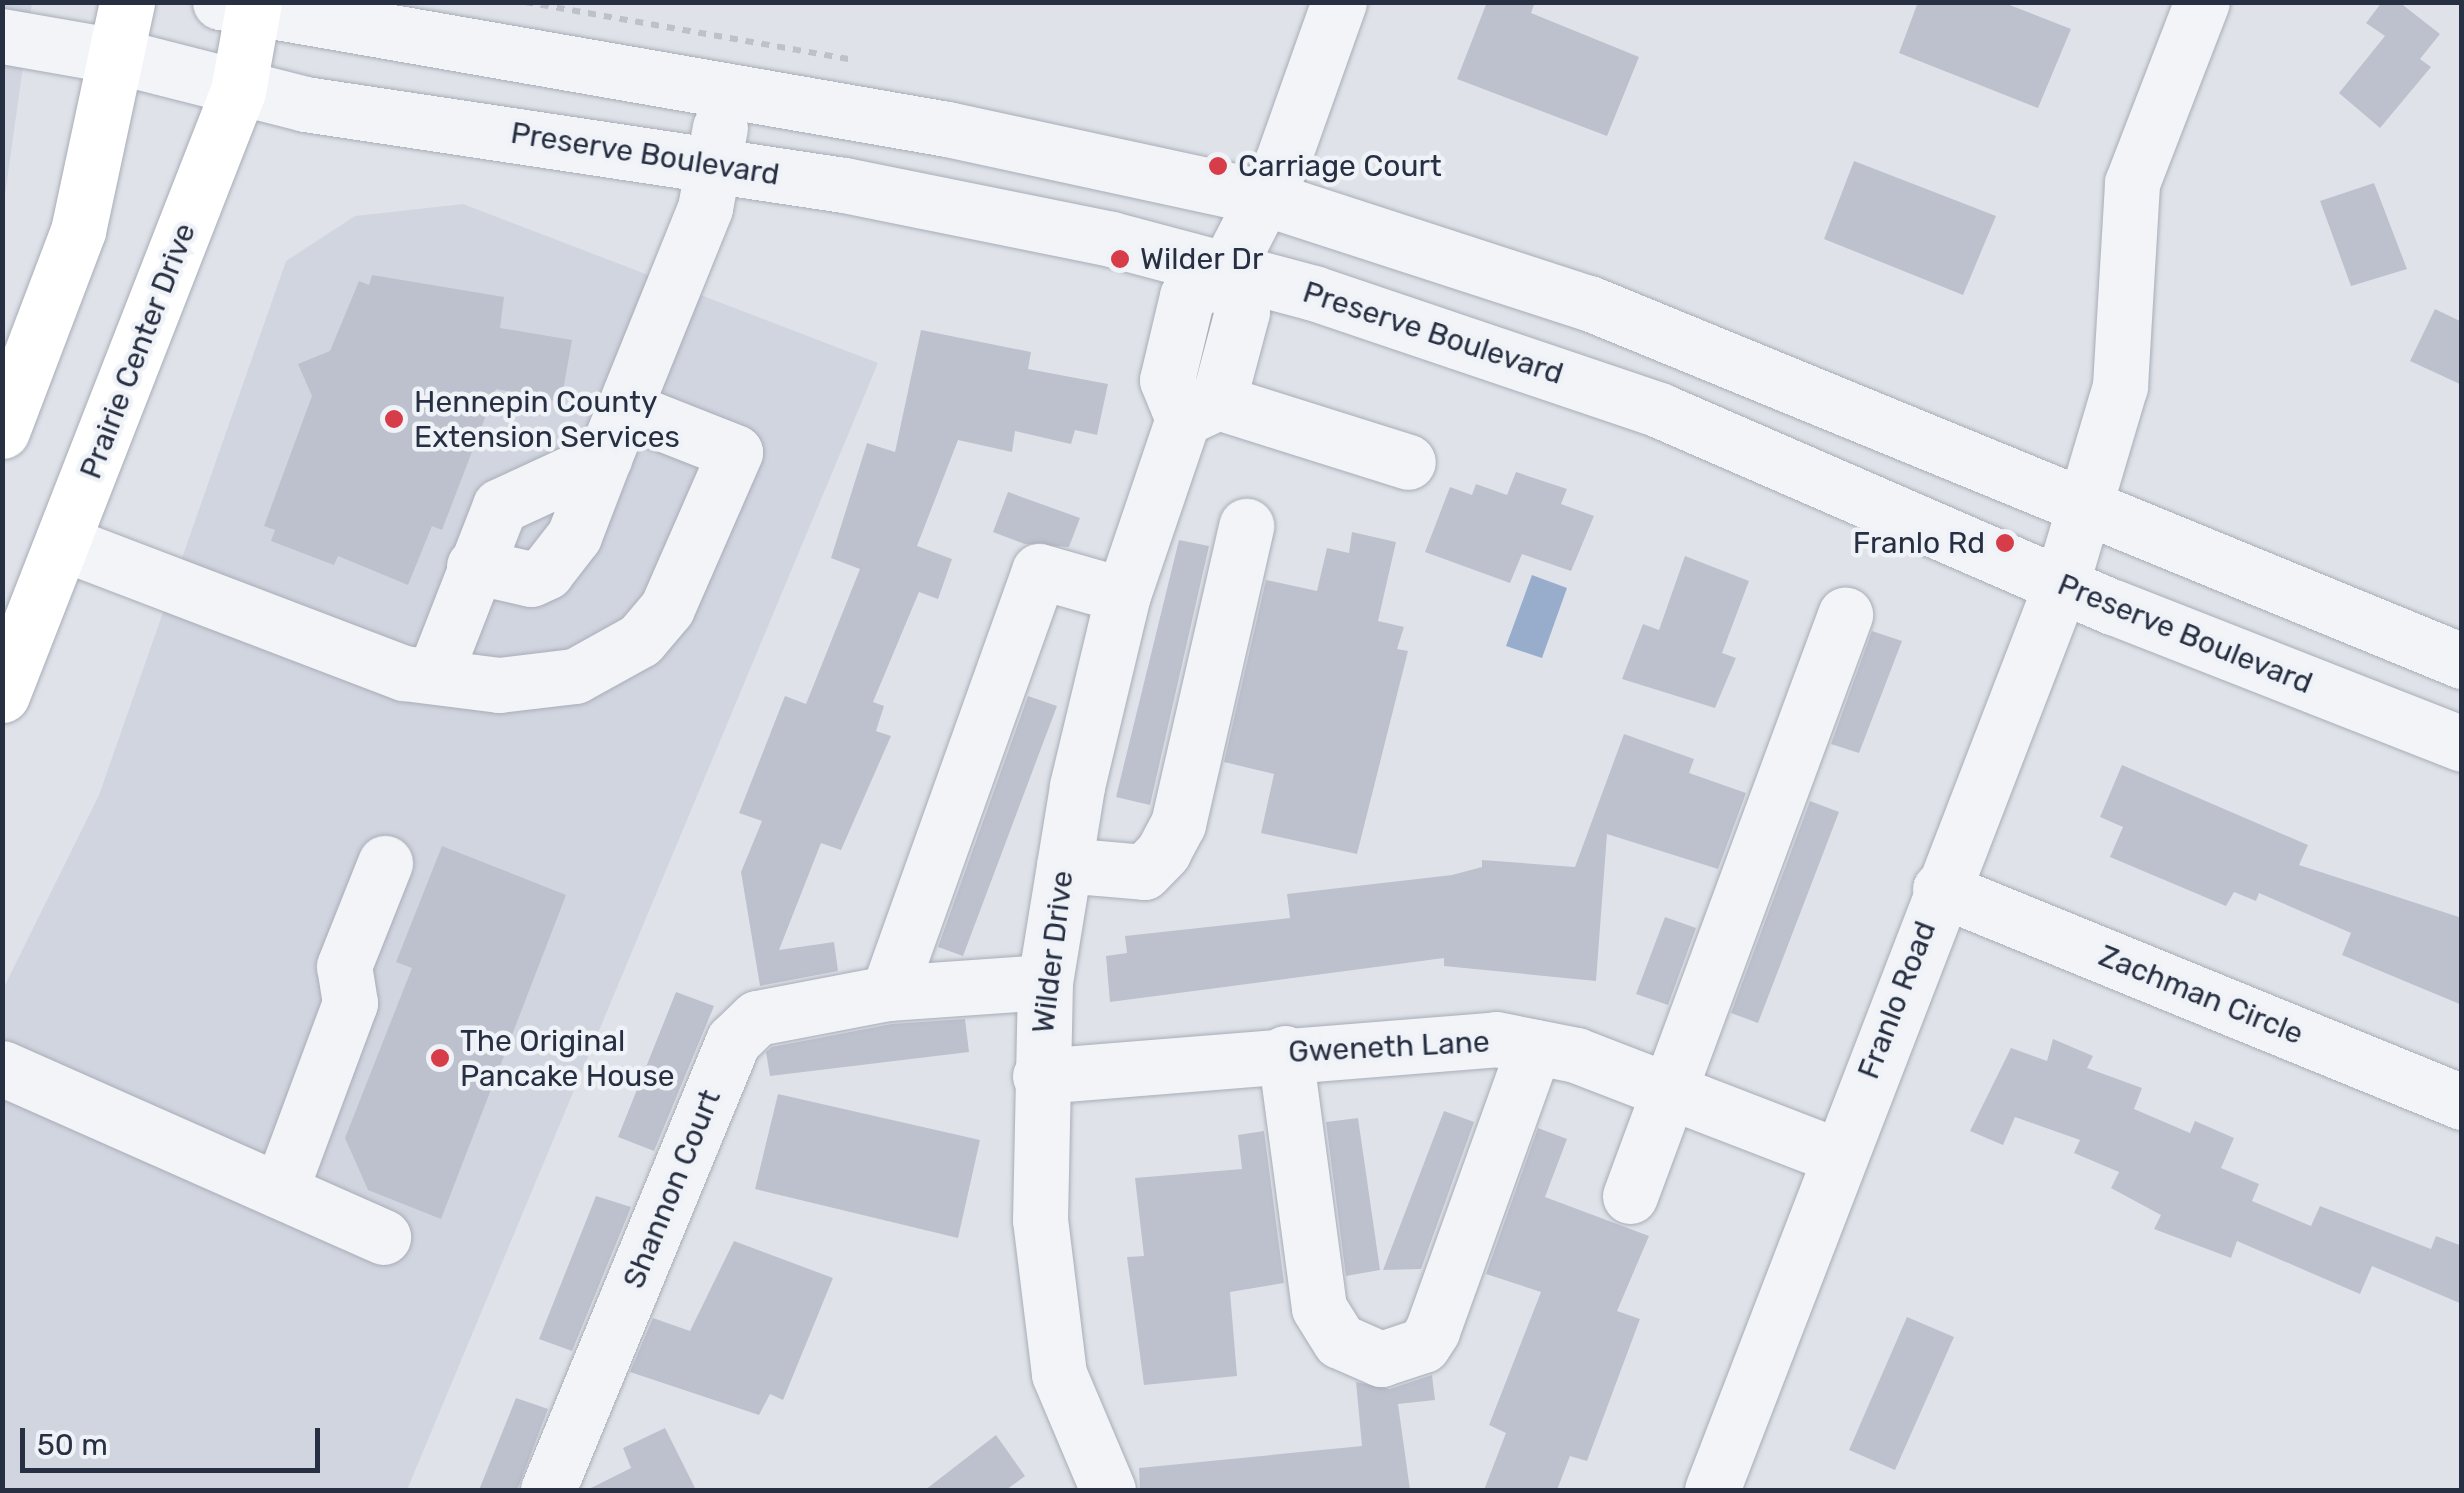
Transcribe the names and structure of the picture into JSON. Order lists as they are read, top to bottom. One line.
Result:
{"streets":{"main road":["Prairie Center Drive"],"street":["Preserve Boulevard","Wilder Drive","Zachman Circle","Franlo Road","Gweneth Lane","Shannon Court"]},"crossings":[["Preserve Boulevard","Prairie Center Drive"],["Preserve Boulevard","Franlo Road"],["Wilder Drive","Gweneth Lane"],["Wilder Drive","Shannon Court"],["Zachman Circle","Franlo Road"],["Franlo Road","Gweneth Lane"]],"places":["Carriage Court","Wilder Dr","Hennepin County Extension Services","Franlo Rd","The Original Pancake House"],"scale_bar":"50 m"}
